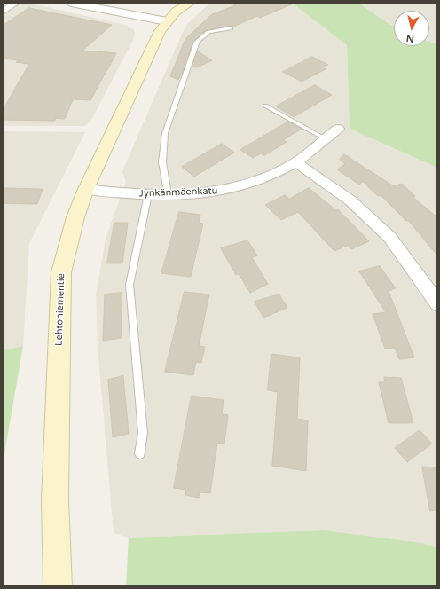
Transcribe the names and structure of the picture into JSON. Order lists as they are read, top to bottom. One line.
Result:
{"streets":{"main road":["Lehtoniementie"],"street":["Jynkänmäenkatu"]},"crossings":[["Jynkänmäenkatu","Lehtoniementie"]],"north":"bottom"}
